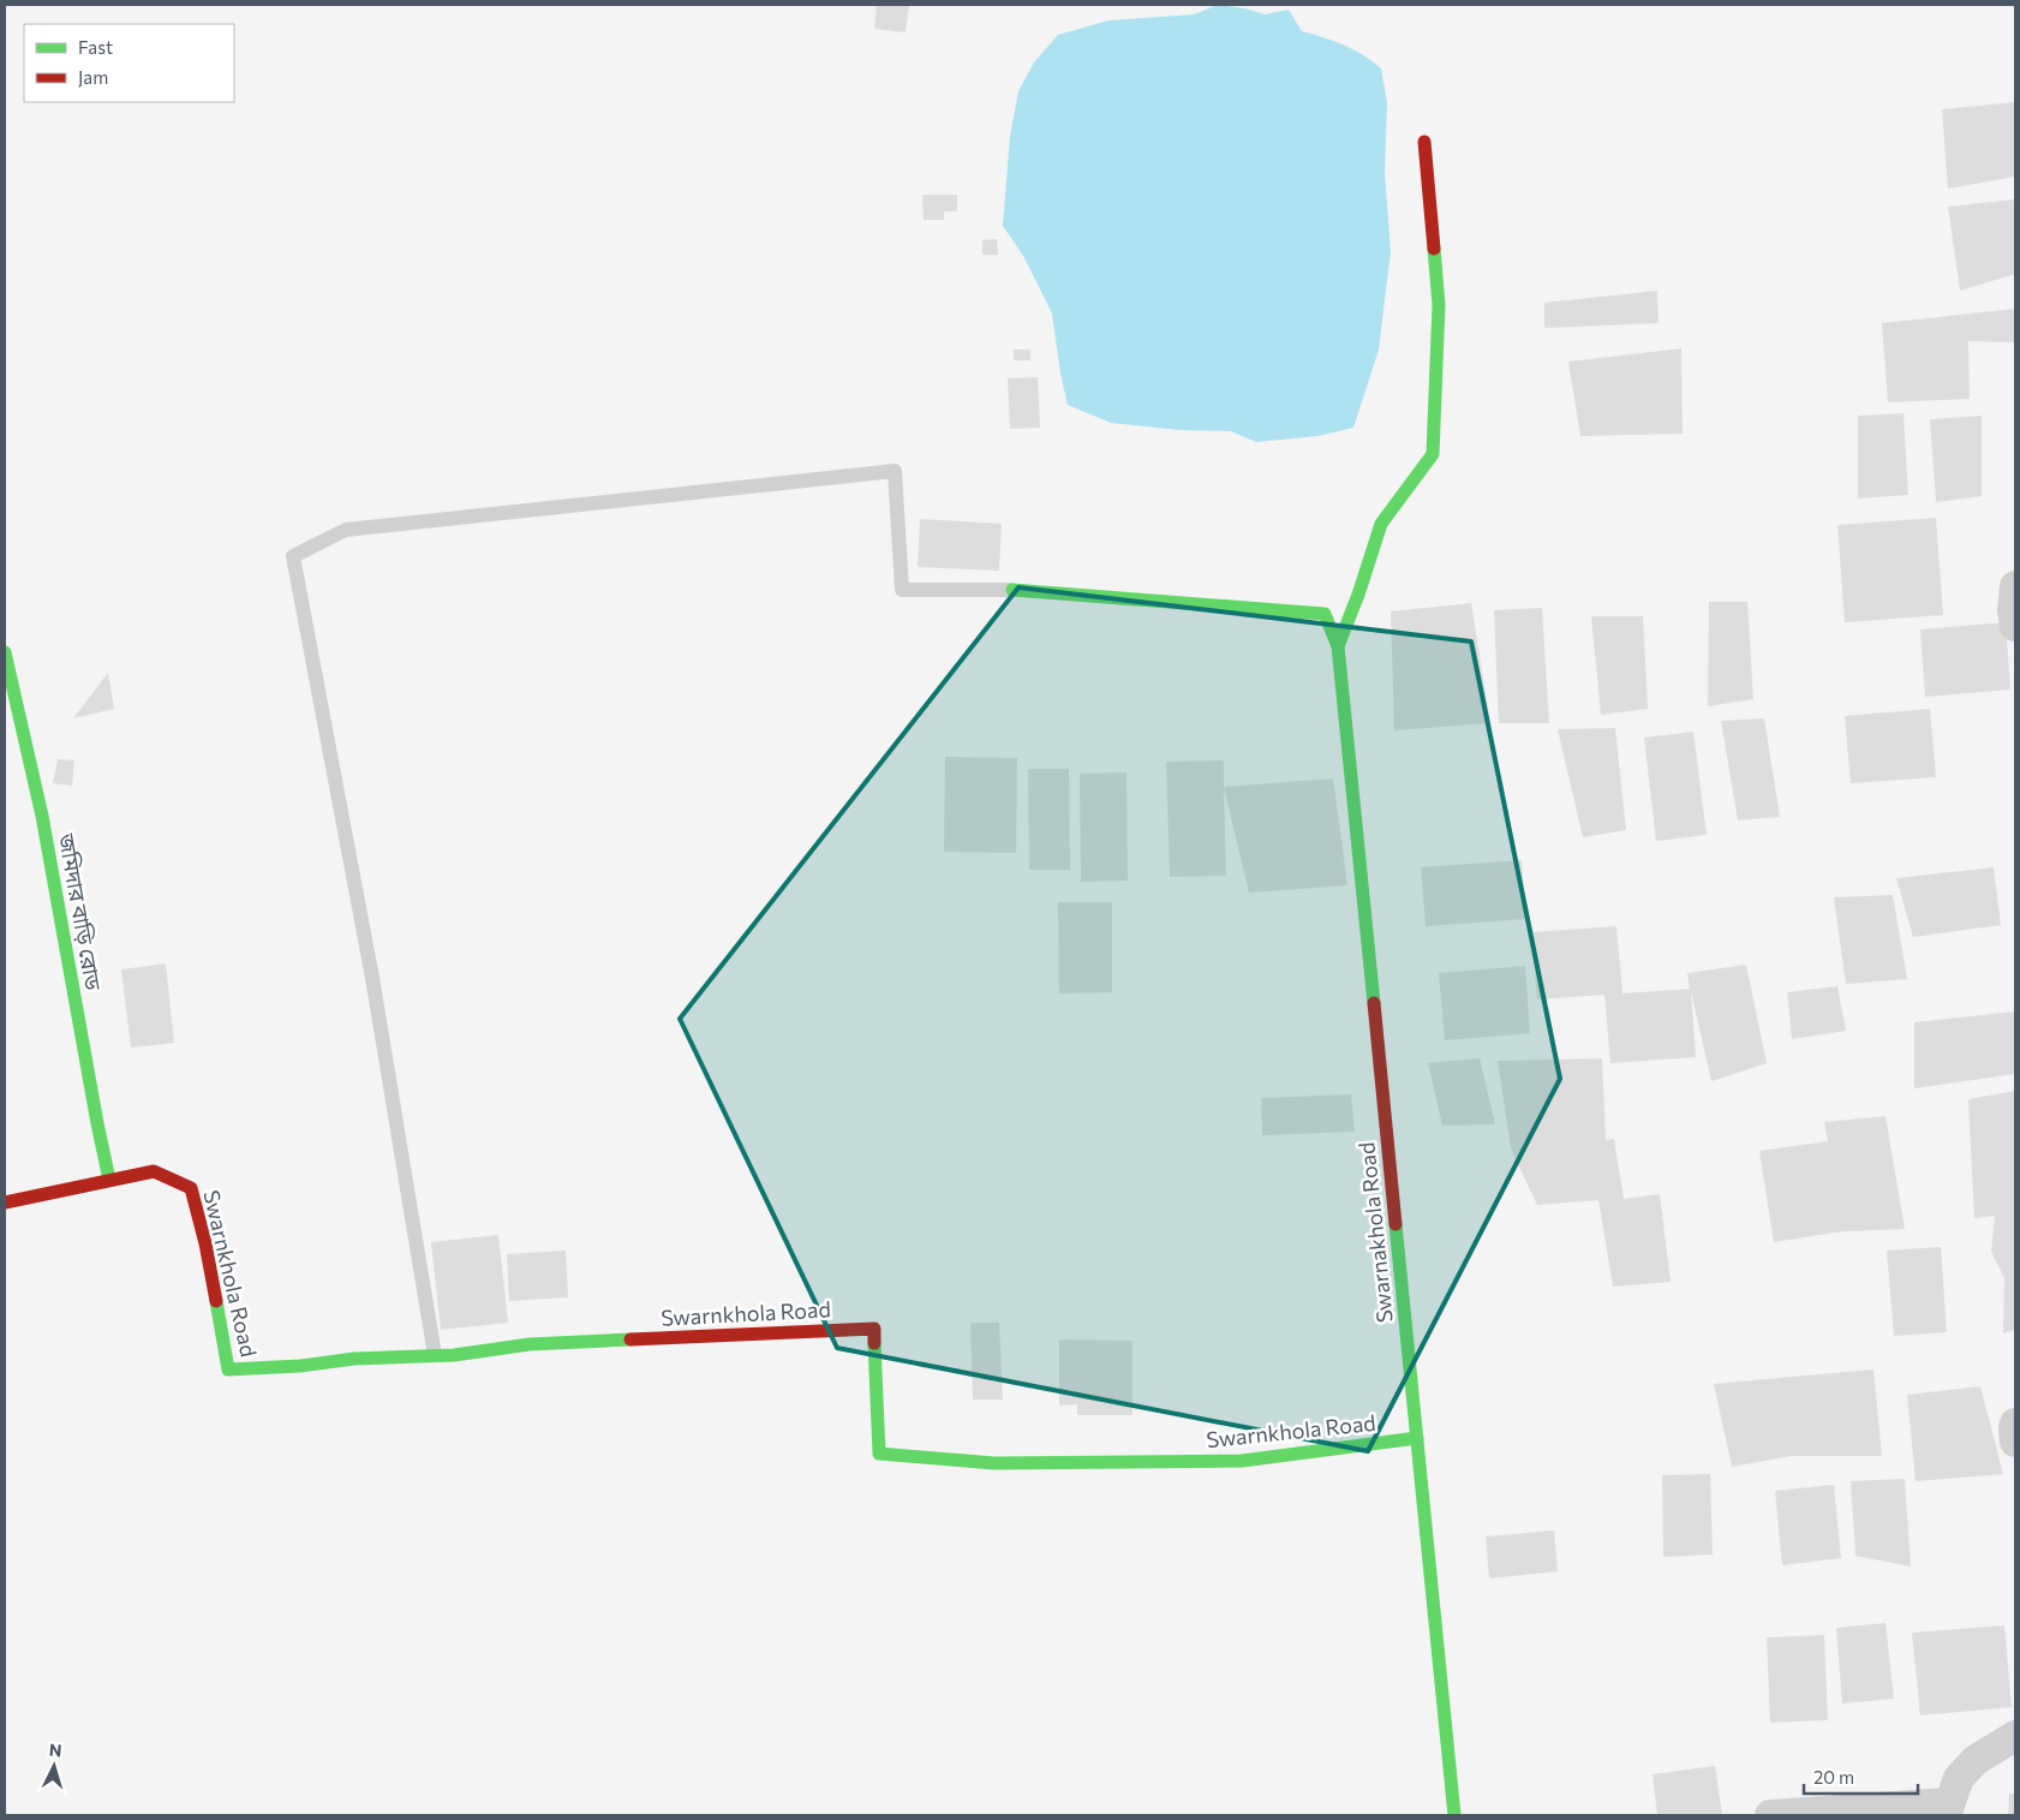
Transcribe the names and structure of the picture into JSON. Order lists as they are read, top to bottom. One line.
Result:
{"streets":{"street":["জমিদার বাড়ি রোড","Swarnakhola Road","Swarnkhola Road"]},"crossings":[["জমিদার বাড়ি রোড","Swarnkhola Road"],["Swarnakhola Road","Swarnkhola Road"]],"legend":["Fast","Jam"],"scale_bar":"20 m","north":"top"}
